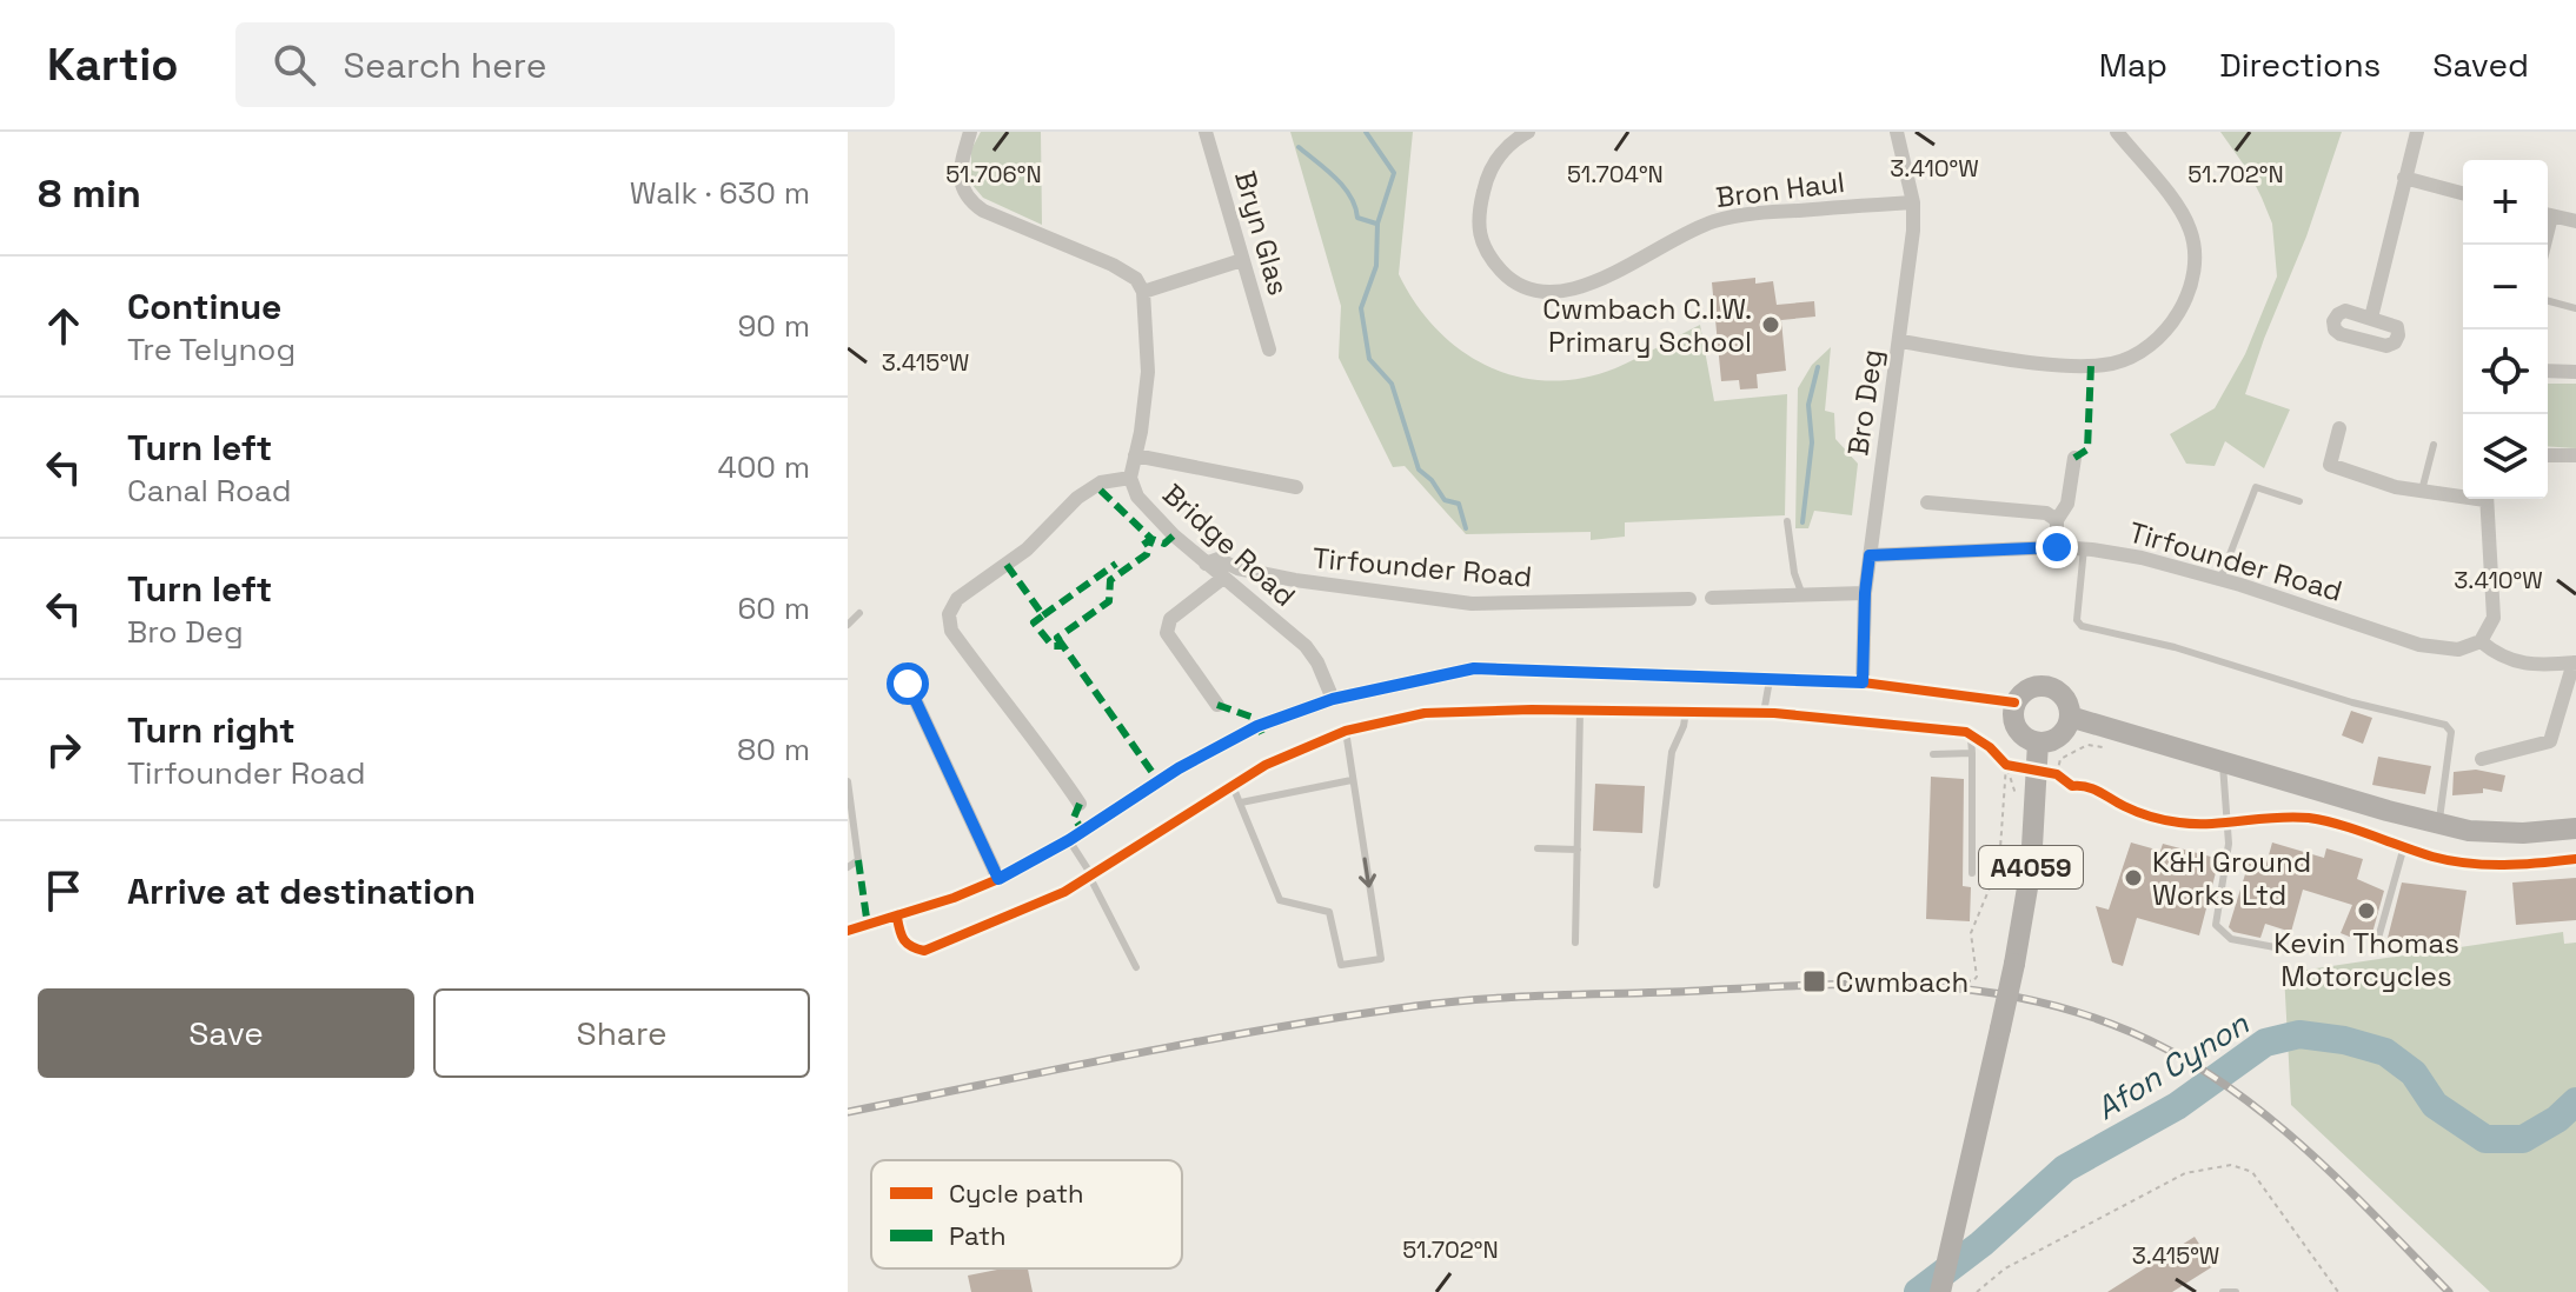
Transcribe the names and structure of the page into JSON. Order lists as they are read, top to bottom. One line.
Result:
{"streets":{"main road":["A4059"],"street":["Bron Haul","Bryn Glas","Bro Deg","Bridge Road","Tirfounder Road"]},"crossings":[["Bron Haul","Bro Deg"],["Bro Deg","Tirfounder Road"],["Bridge Road","Tirfounder Road"]],"water":["Afon Cynon"],"places":{"other":["Cwmbach C.I.W. Primary School","K&H Ground Works Ltd","Kevin Thomas Motorcycles"],"transit":["Cwmbach"]},"legend":["Cycle path","Path"],"page":{"header":"Kartio","search":"Search here","nav":["Map","Directions","Saved"],"heading":["8 min","Walk · 630 m"],"map_buttons":["+","−"],"list":[["Continue","Tre Telynog","90 m"],["Turn left","Canal Road","400 m"],["Turn left","Bro Deg","60 m"],["Turn right","Tirfounder Road","80 m"],"Arrive at destination"],"buttons":["Save","Share"]},"coordinates":["3.410°W","51.706°N","51.704°N","51.702°N","3.415°W"]}
